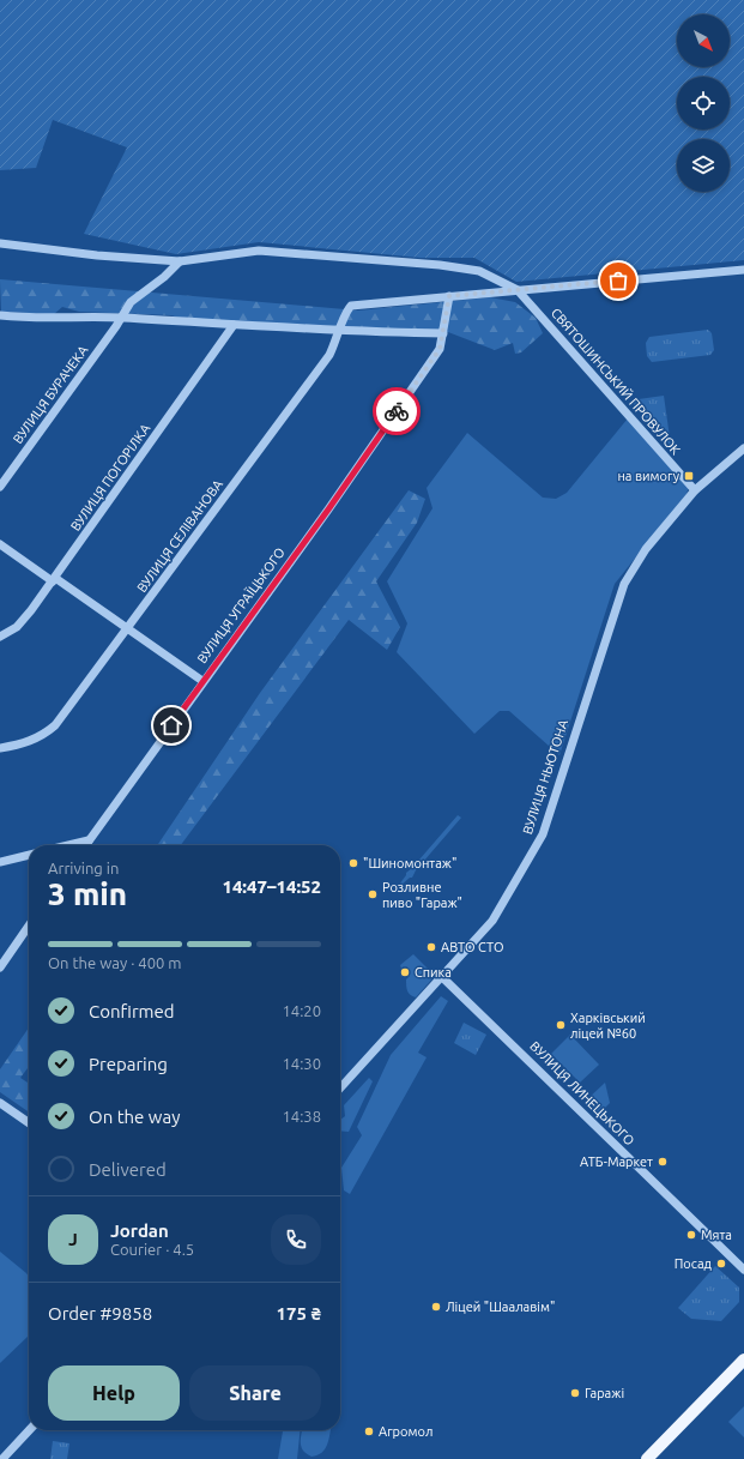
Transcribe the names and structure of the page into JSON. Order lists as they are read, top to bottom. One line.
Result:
{"streets":{"street":["СВЯТОШИНСЬКИЙ ПРОВУЛОК","ВУЛИЦЯ БУРАЧЕКА","ВУЛИЦЯ ПОГОРІЛКА","ВУЛИЦЯ СЕЛІВАНОВА","ВУЛИЦЯ УГРАЇЦЬКОГО","ВУЛИЦЯ НЬЮТОНА","ВУЛИЦЯ ЛИНЕЦЬКОГО"]},"crossings":[["СВЯТОШИНСЬКИЙ ПРОВУЛОК","ВУЛИЦЯ НЬЮТОНА"],["ВУЛИЦЯ СЕЛІВАНОВА","ВУЛИЦЯ УГРАЇЦЬКОГО"],["ВУЛИЦЯ НЬЮТОНА","ВУЛИЦЯ ЛИНЕЦЬКОГО"]],"places":{"transit":["на вимогу"],"other":["\"Шиномонтаж\"","Розливне пиво \"Гараж\"","АВТО СТО","Спика","Харківський ліцей №60","АТБ-Маркет","Мята","Посад","Ліцей \"Шаалавім\"","Гаражі","Агромол"]},"north":"bottom right","page":{"heading":["3 min","Arriving in","14:47–14:52"],"panel":["Jordan","Courier · 4.5","Order #9858","175 ₴"],"bar":"On the way · 400 m","list":[["Confirmed","14:20"],["Preparing","14:30"],["On the way","14:38"],"Delivered"],"round":"J","buttons":["Help","Share"]}}
